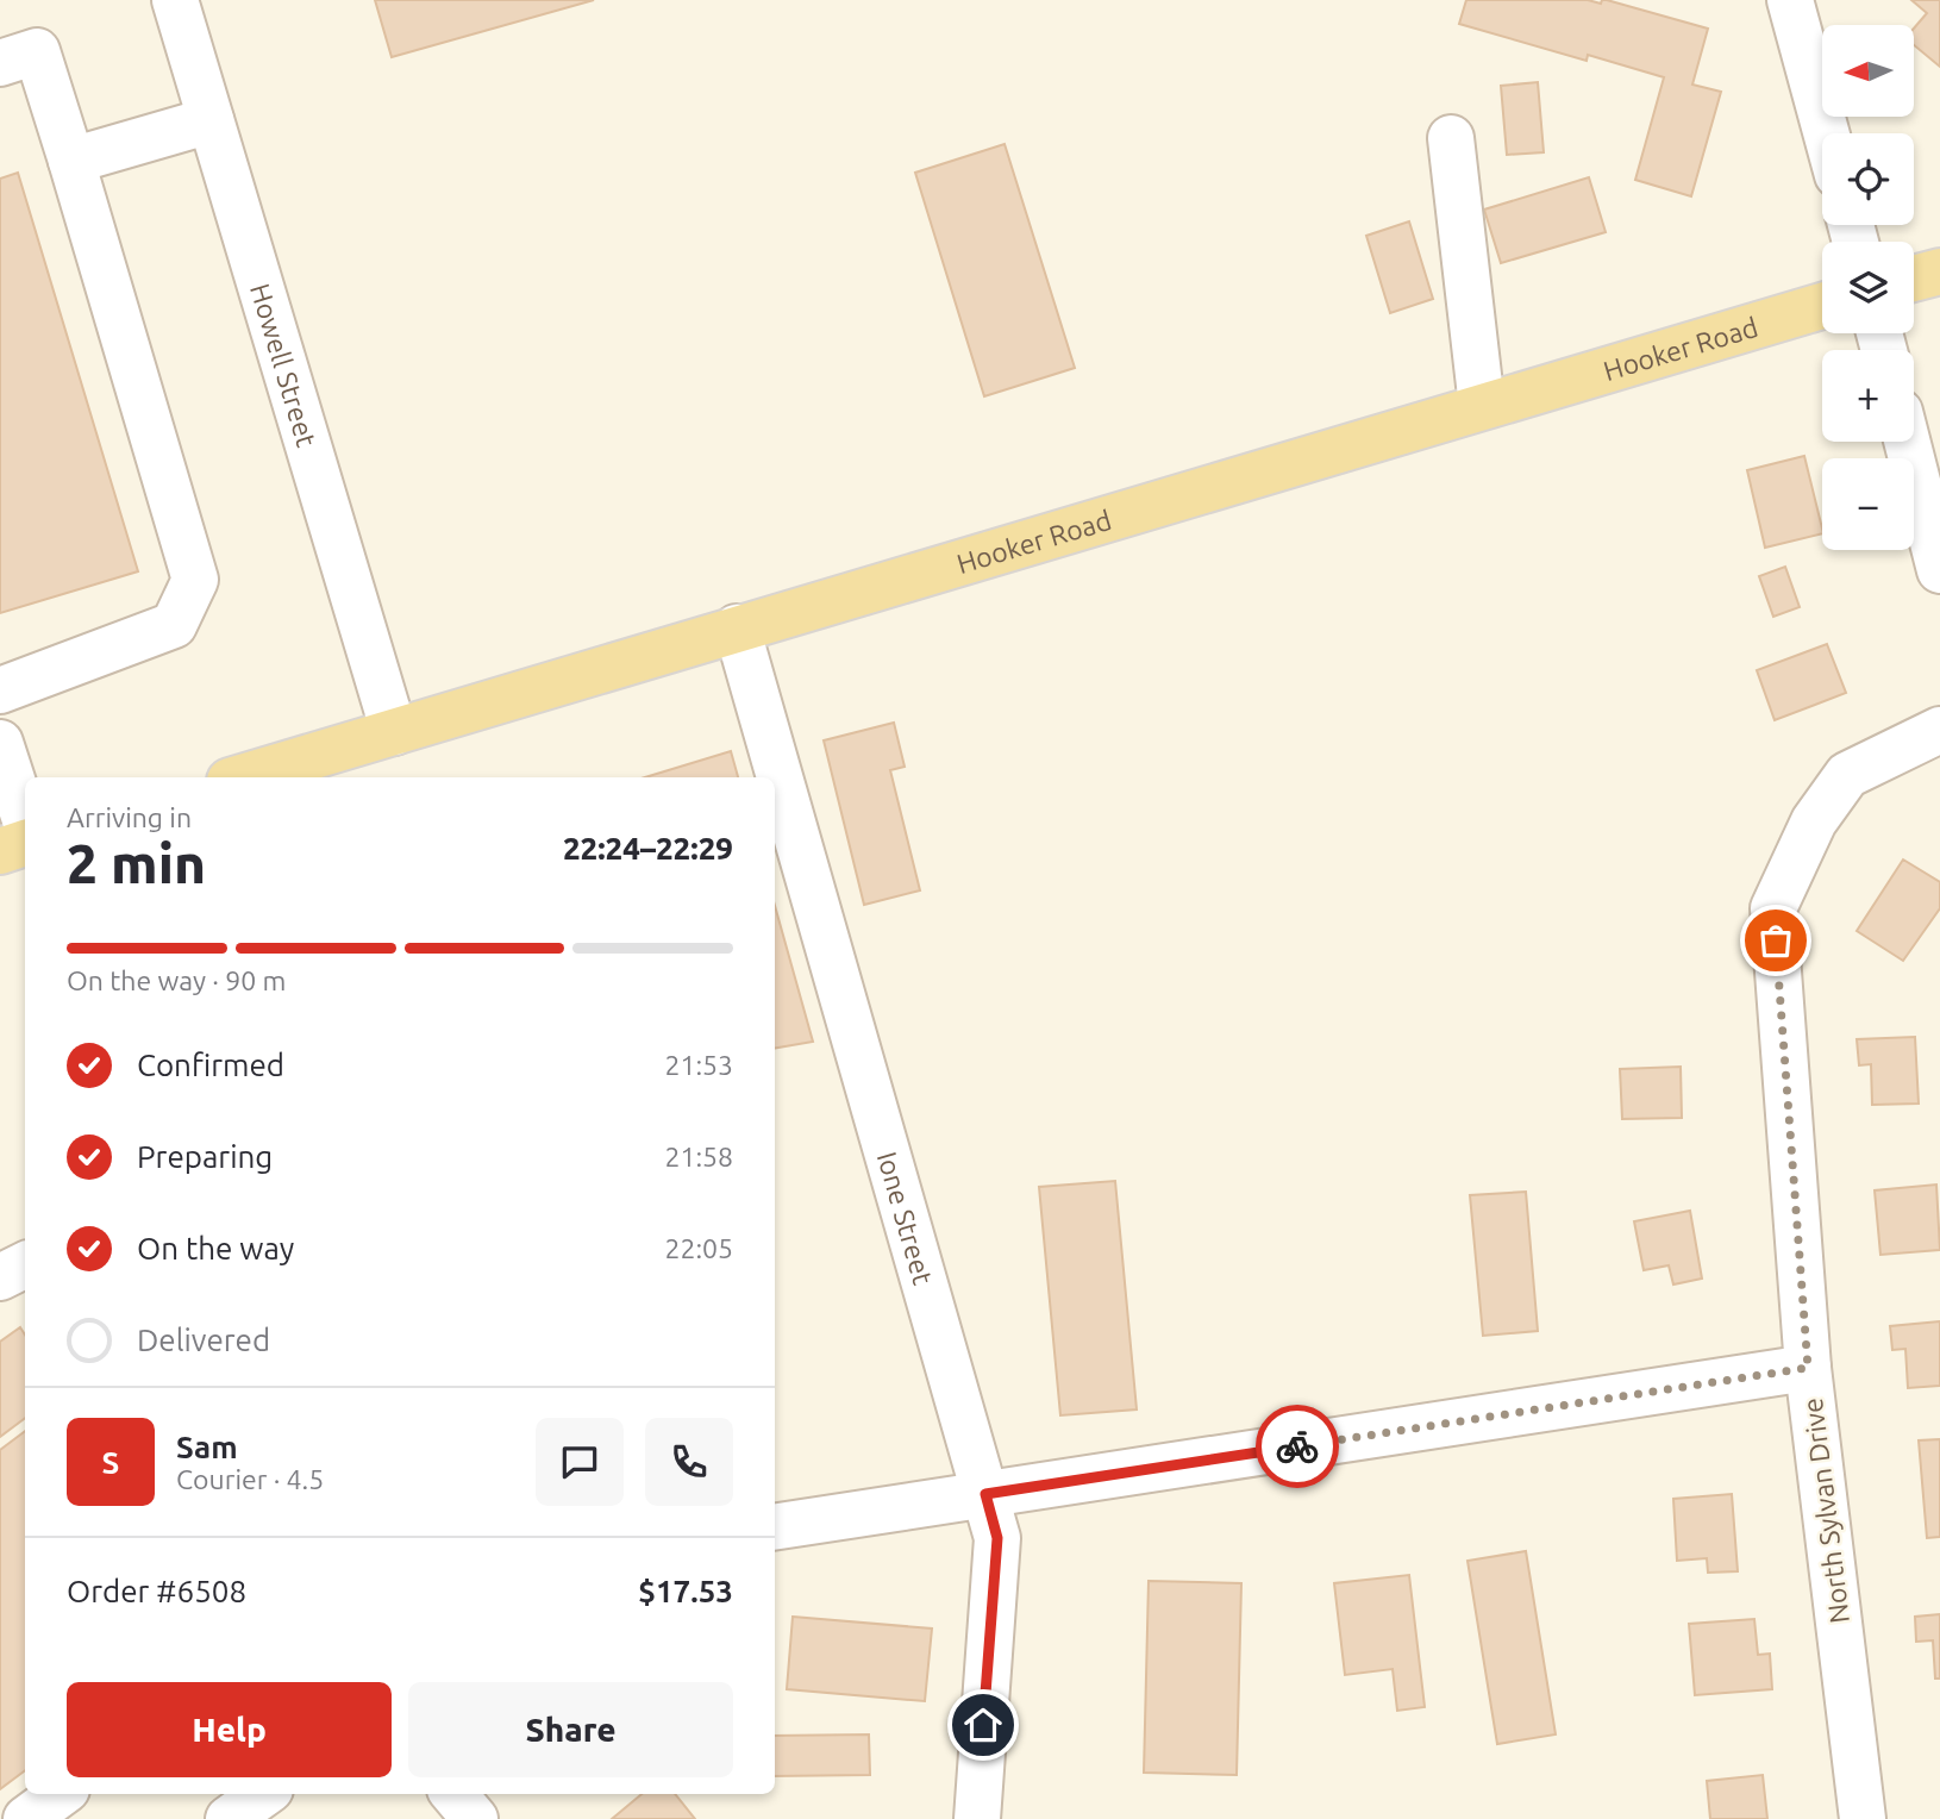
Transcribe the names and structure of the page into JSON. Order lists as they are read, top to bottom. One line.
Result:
{"streets":{"main road":["Hooker Road"],"street":["Howell Street","Ione Street","North Sylvan Drive"]},"crossings":[["Hooker Road","Howell Street"],["Hooker Road","Ione Street"]],"north":"left","page":{"map_buttons":["+","−"],"heading":["2 min","Arriving in","22:24–22:29"],"panel":["Sam","Courier · 4.5","Order #6508","$17.53"],"bar":"On the way · 90 m","list":[["Confirmed","21:53"],["Preparing","21:58"],["On the way","22:05"],"Delivered"],"round":"S","buttons":["Help","Share"]}}
